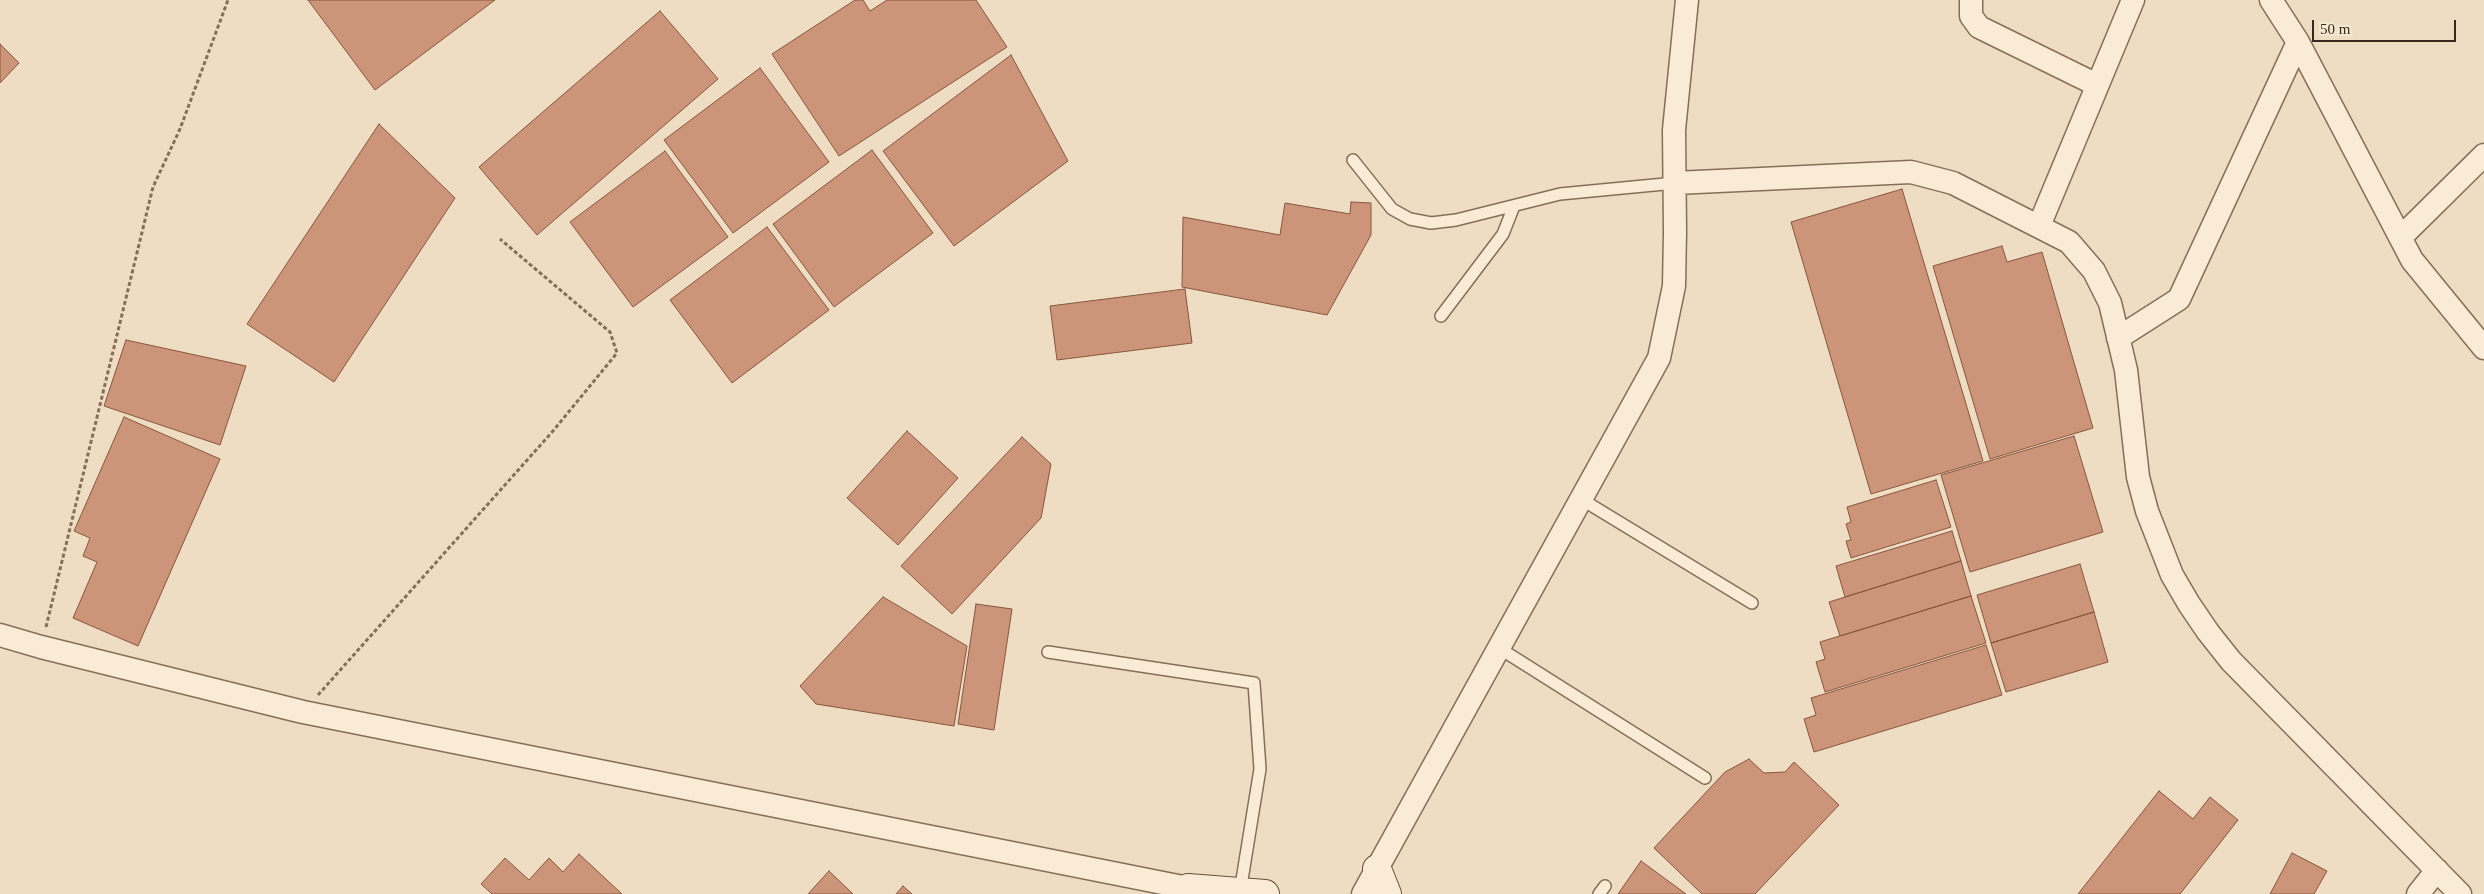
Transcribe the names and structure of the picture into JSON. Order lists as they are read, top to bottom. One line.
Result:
{"scale_bar":"50 m"}
